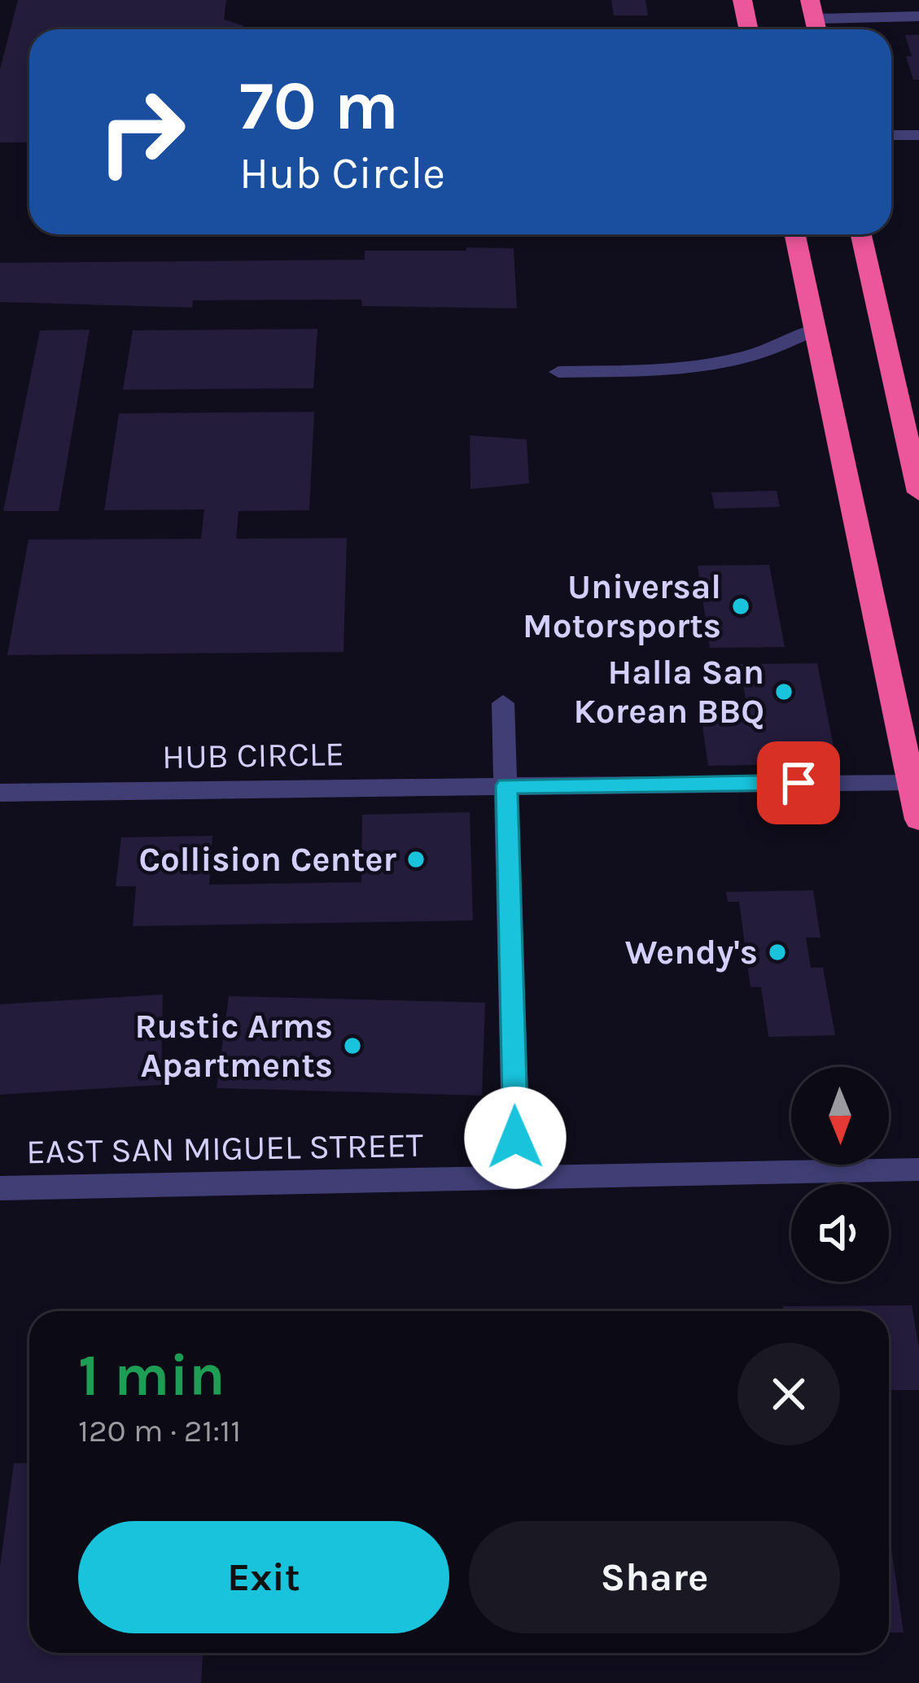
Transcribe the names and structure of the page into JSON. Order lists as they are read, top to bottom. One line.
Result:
{"streets":{"street":["HUB CIRCLE","EAST SAN MIGUEL STREET"]},"places":["Universal Motorsports","Halla San Korean BBQ","Collision Center","Wendy's","Rustic Arms Apartments"],"north":"bottom","page":{"turn":["70 m","Hub Circle"],"heading":["1 min","120 m · 21:11"],"buttons":["Exit","Share"]}}
